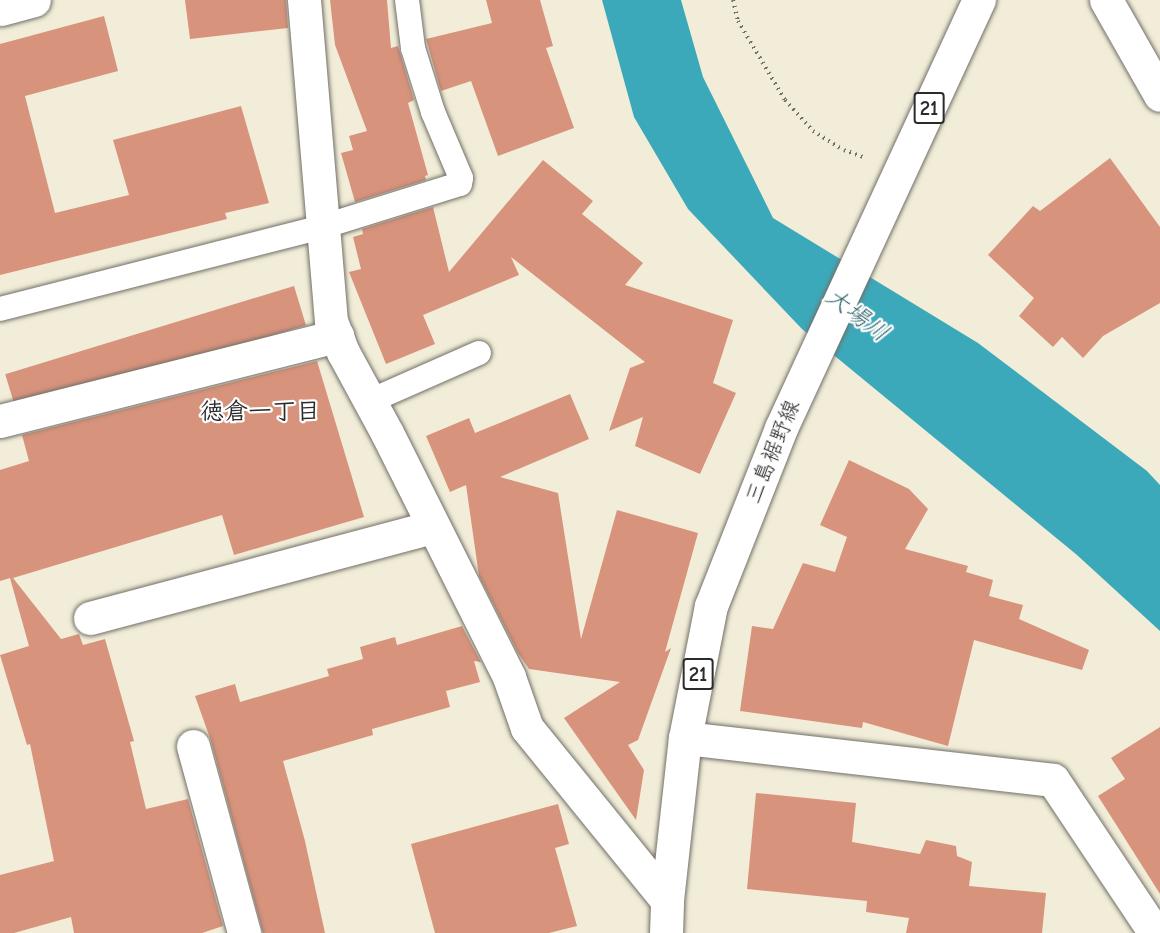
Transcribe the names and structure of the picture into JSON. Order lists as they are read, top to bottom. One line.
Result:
{"streets":{"street":["21","三島裾野線"]},"districts":["徳倉一丁目"],"water":["大場川"]}
